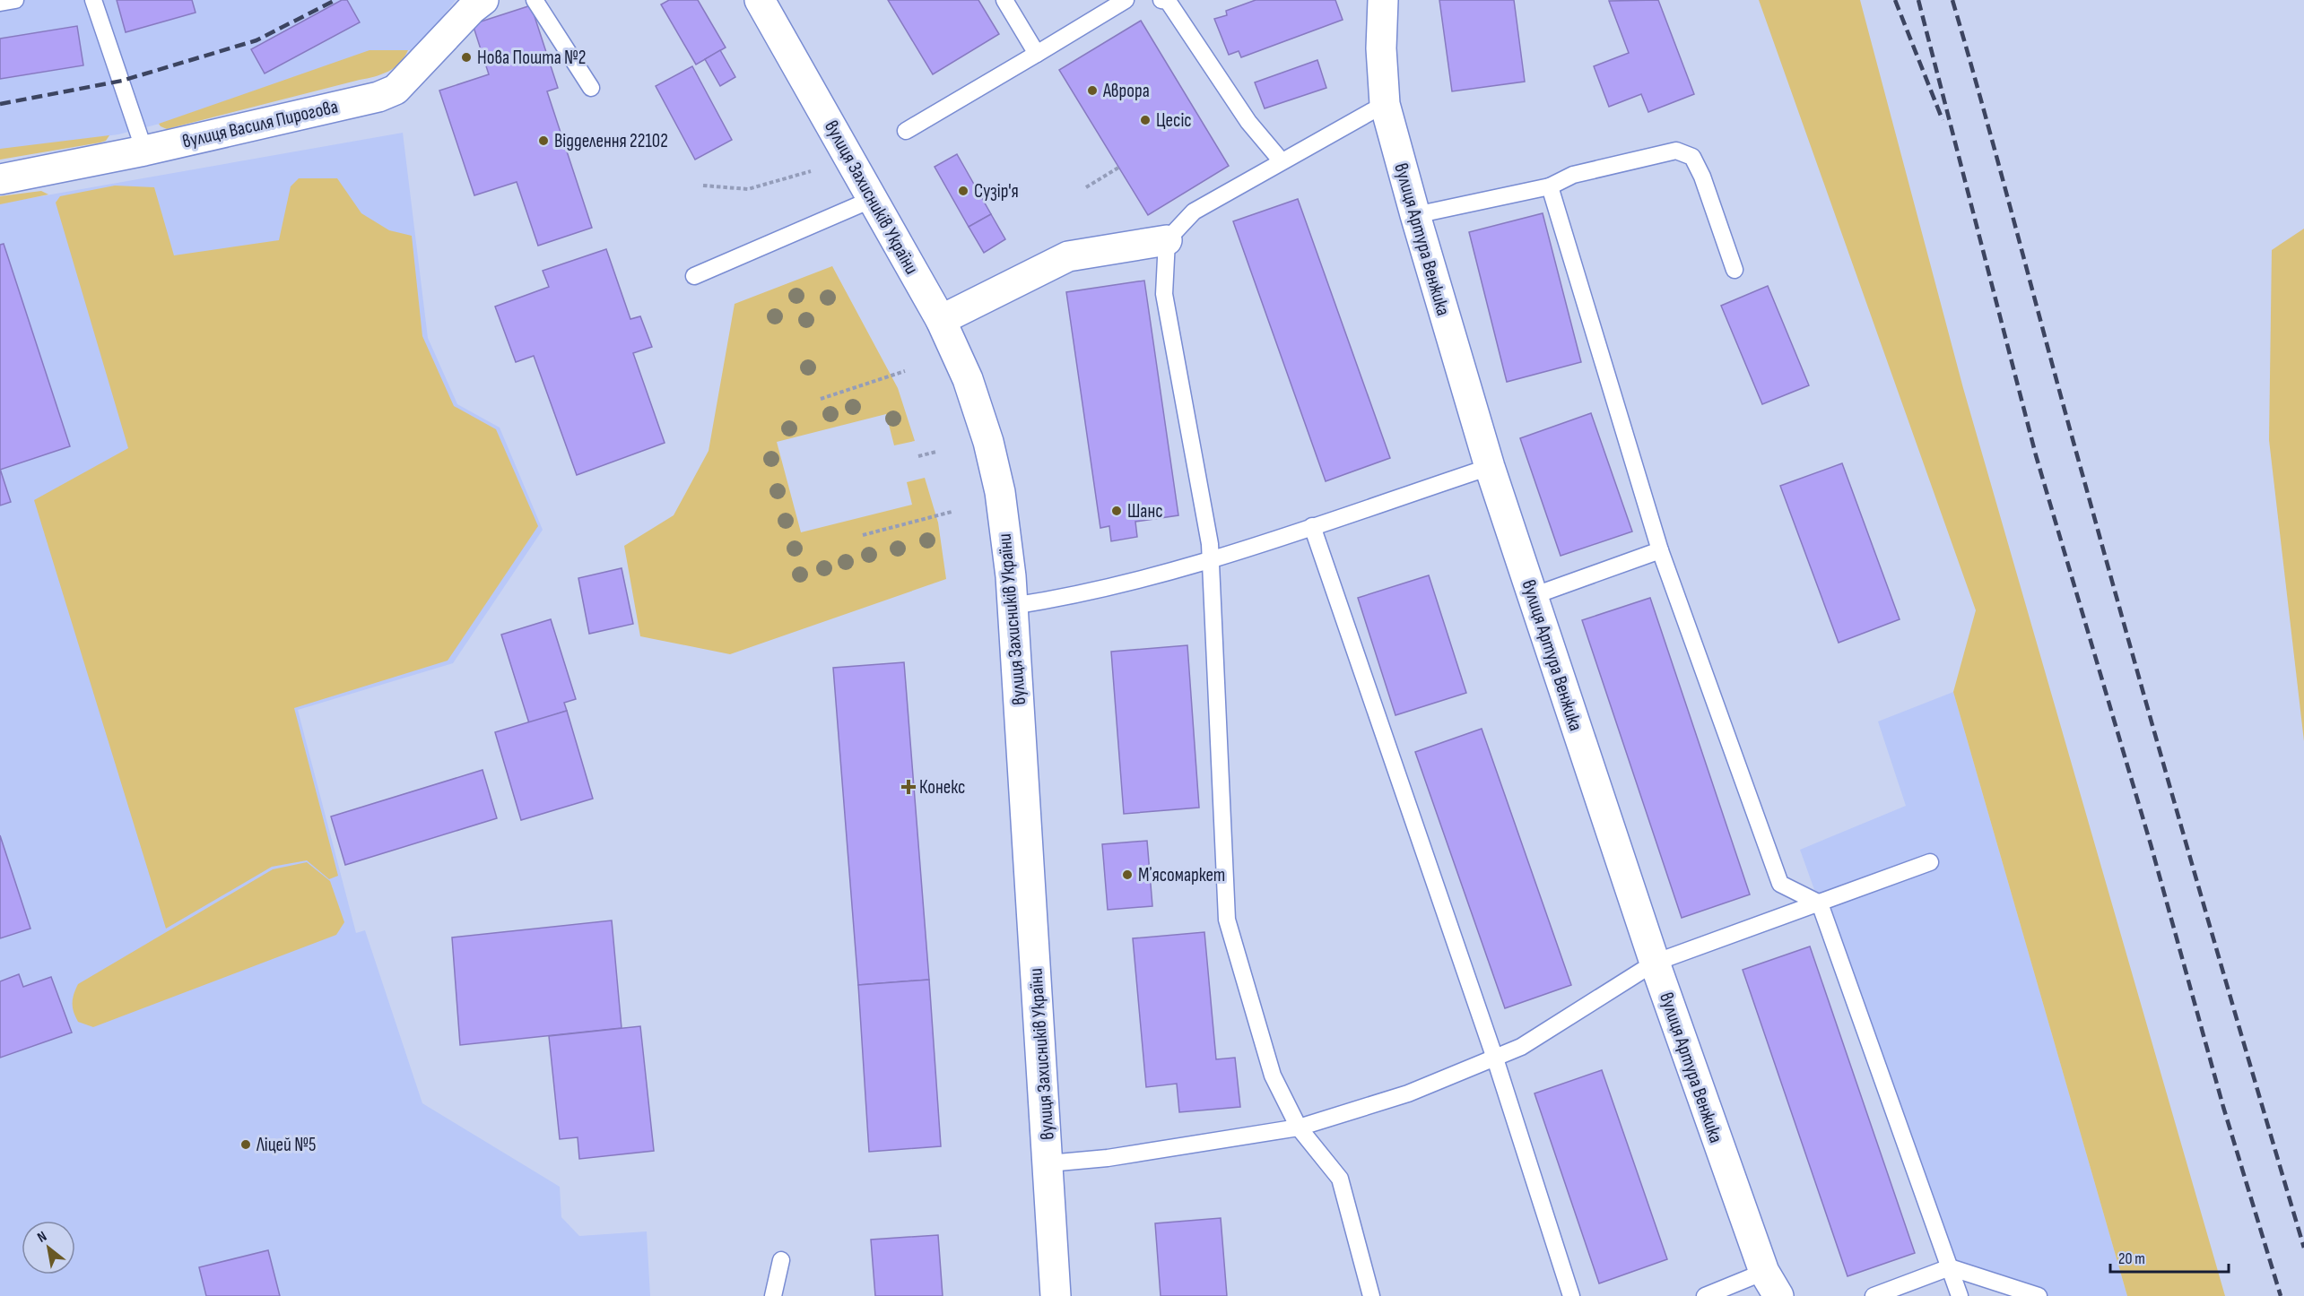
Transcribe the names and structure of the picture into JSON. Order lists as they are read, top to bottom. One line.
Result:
{"streets":{"street":["вулиця Василя Пирогова","вулиця Захисників України","вулиця Артура Венжика"]},"places":{"other":["Нова Пошта №2","Аврора","Цесіс","Відделення 22102","Сузір'я","Шанс","Мʼясомаркет","Ліцей №5"],"health":["Конекс"]},"scale_bar":"20 m","north":"top left"}
